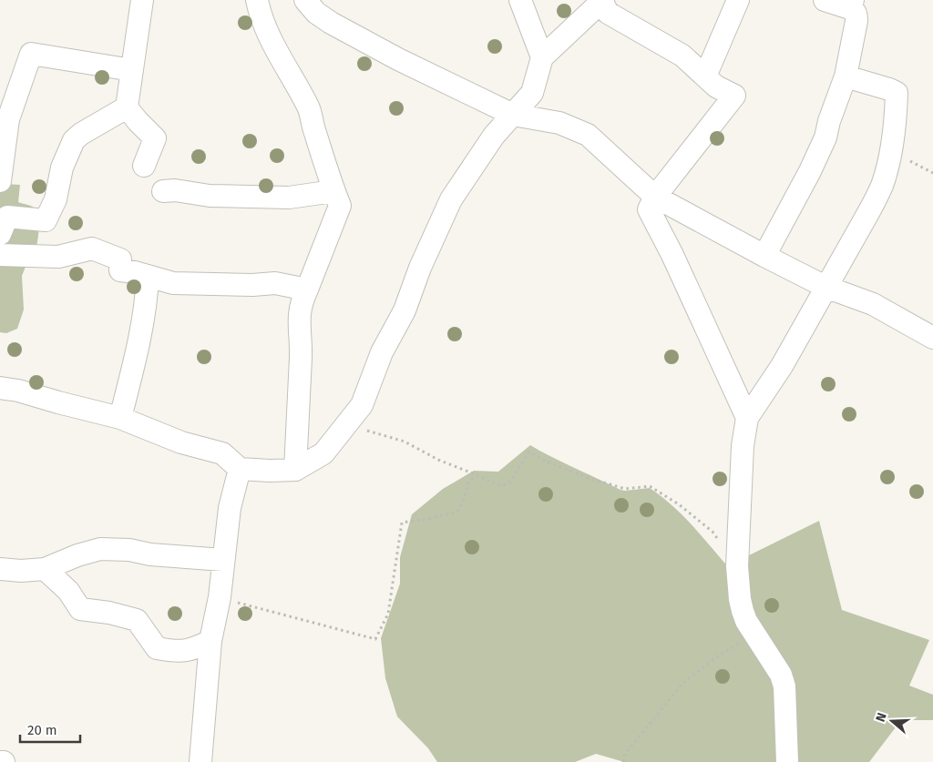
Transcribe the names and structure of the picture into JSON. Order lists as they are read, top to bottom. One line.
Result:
{"scale_bar":"20 m","north":"left"}
